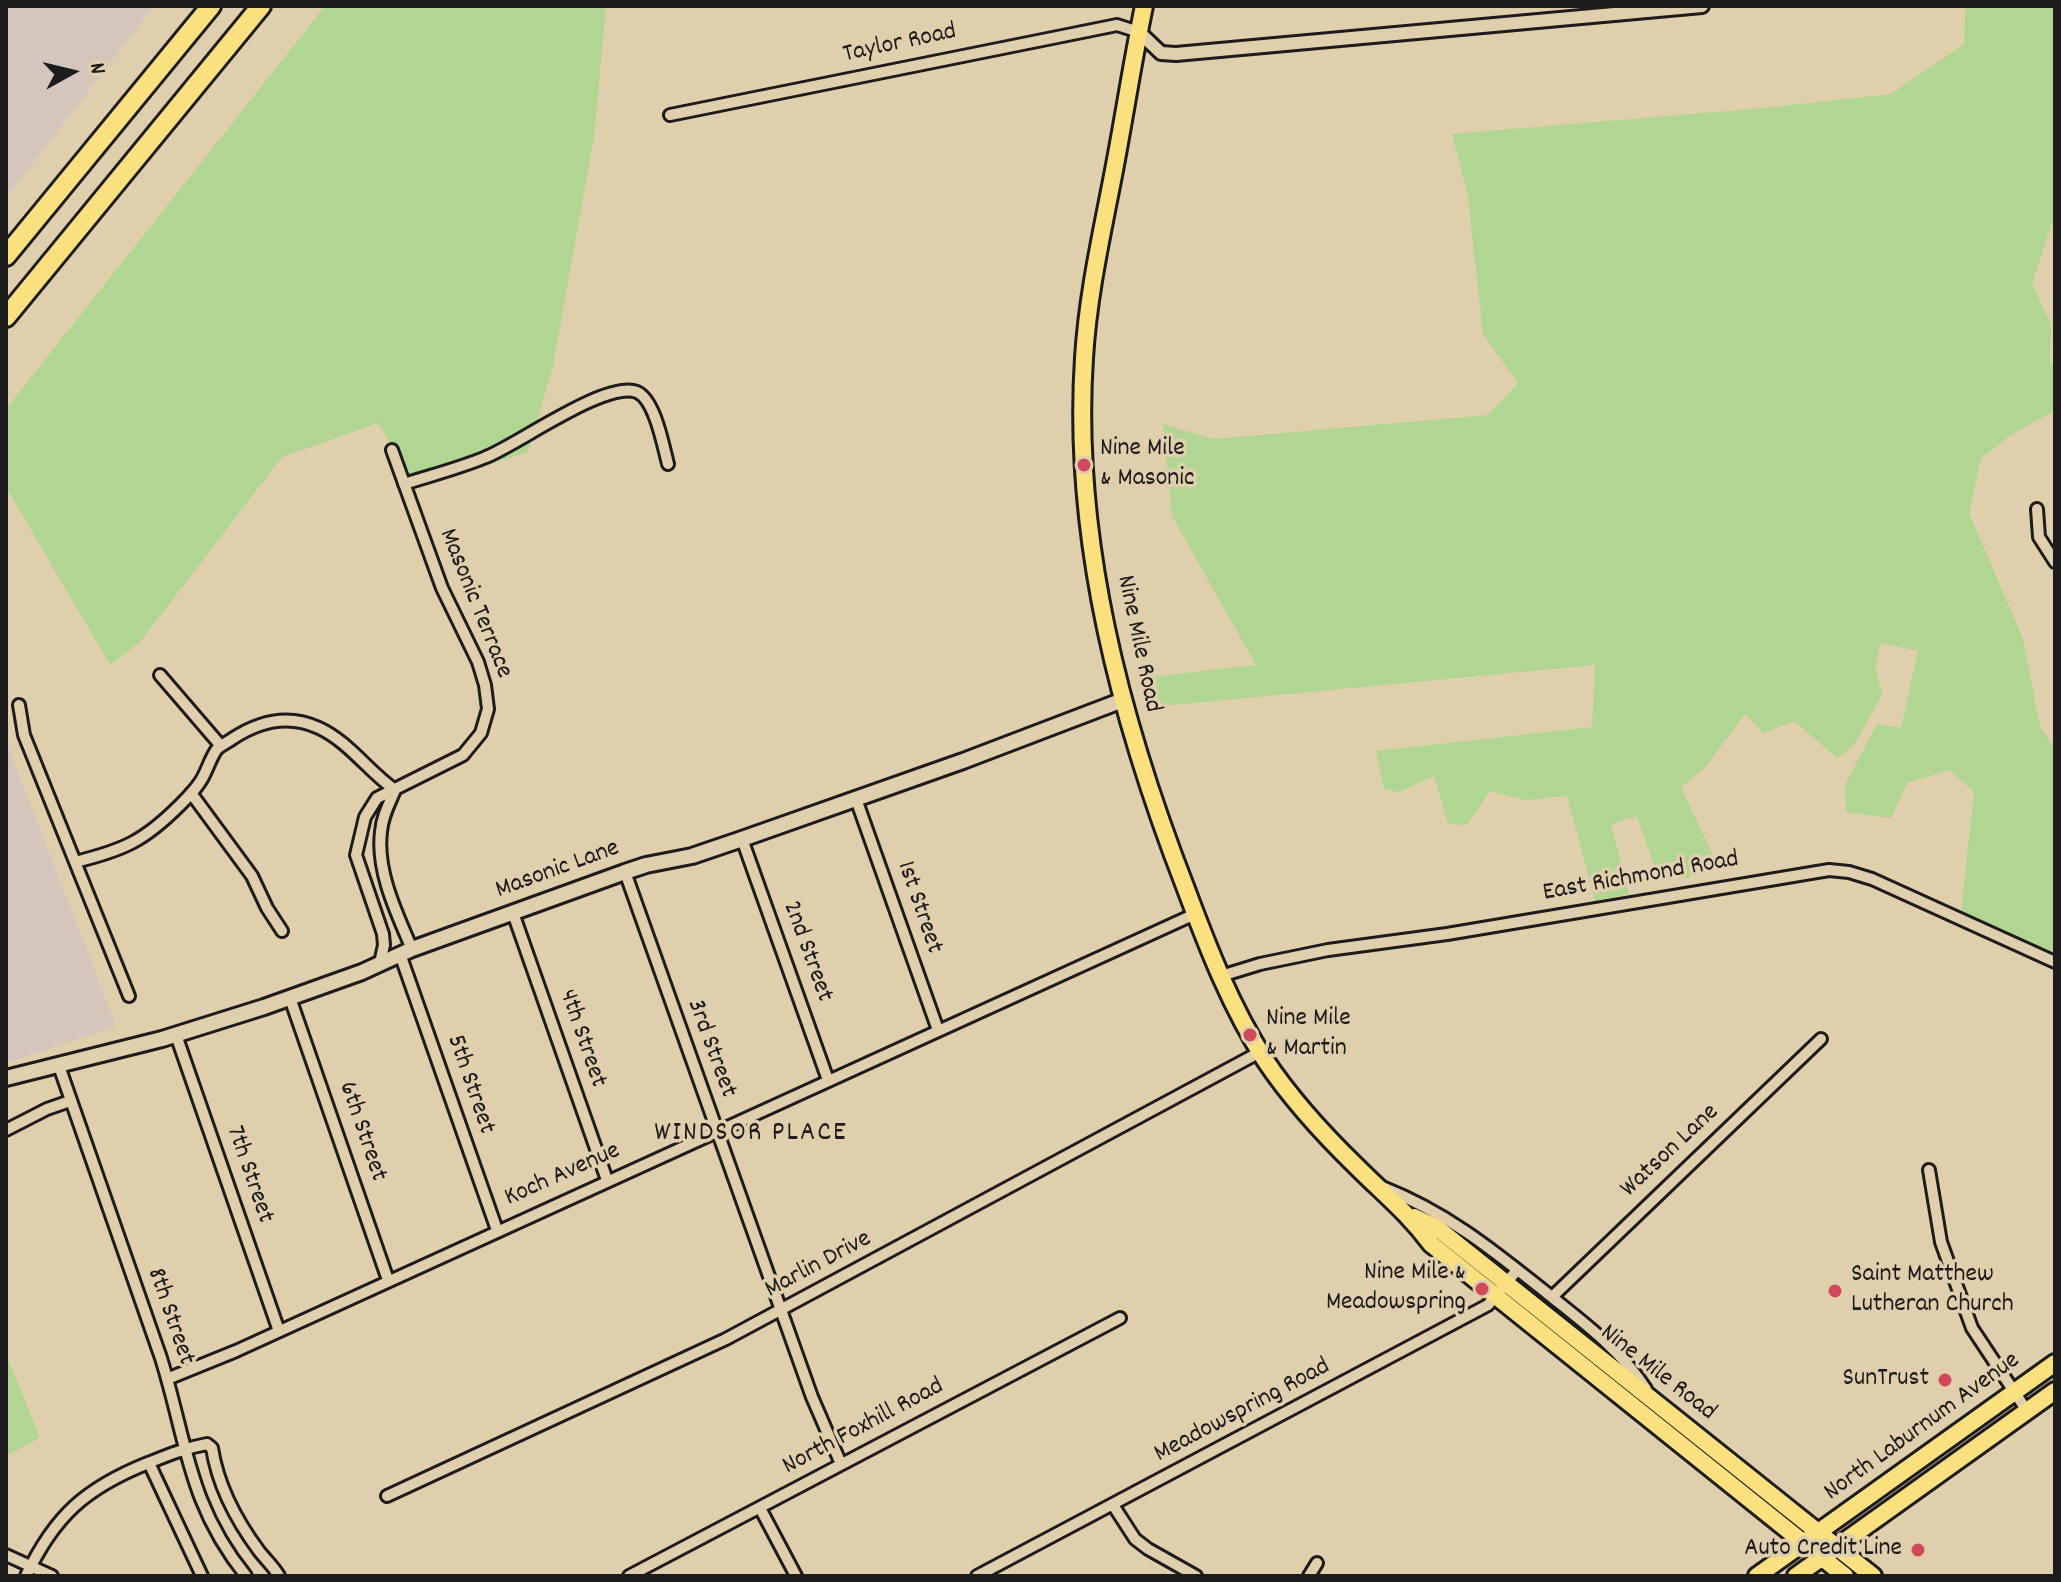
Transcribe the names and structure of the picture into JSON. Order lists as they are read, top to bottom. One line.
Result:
{"streets":{"main road":["Nine Mile Road","Masonic Lane","North Laburnum Avenue"],"street":["Taylor Road","Masonic Terrace","East Richmond Road","1st Street","2nd Street","4th Street","3rd Street","5th Street","6th Street","Watson Lane","7th Street","Koch Avenue","Marlin Drive","8th Street","Meadowspring Road","North Foxhill Road"]},"crossings":[["Taylor Road","Nine Mile Road"],["Masonic Terrace","Masonic Lane"],["Nine Mile Road","Masonic Lane"],["Nine Mile Road","East Richmond Road"],["Nine Mile Road","Koch Avenue"],["Nine Mile Road","Marlin Drive"],["Nine Mile Road","Meadowspring Road"],["Nine Mile Road","North Laburnum Avenue"],["Masonic Lane","1st Street"],["Masonic Lane","2nd Street"],["Masonic Lane","4th Street"],["Masonic Lane","3rd Street"],["Masonic Lane","5th Street"],["Masonic Lane","6th Street"],["Masonic Lane","7th Street"],["Masonic Lane","8th Street"],["1st Street","Koch Avenue"],["2nd Street","Koch Avenue"],["4th Street","Koch Avenue"],["3rd Street","Koch Avenue"],["3rd Street","Marlin Drive"],["3rd Street","North Foxhill Road"],["5th Street","Koch Avenue"],["6th Street","Koch Avenue"],["7th Street","Koch Avenue"],["Koch Avenue","8th Street"]],"districts":["WINDSOR PLACE"],"places":["Nine Mile & Masonic","Nine Mile & Martin","Nine Mile & Meadowspring","Saint Matthew Lutheran Church","SunTrust","Auto Credit Line"],"north":"right"}
